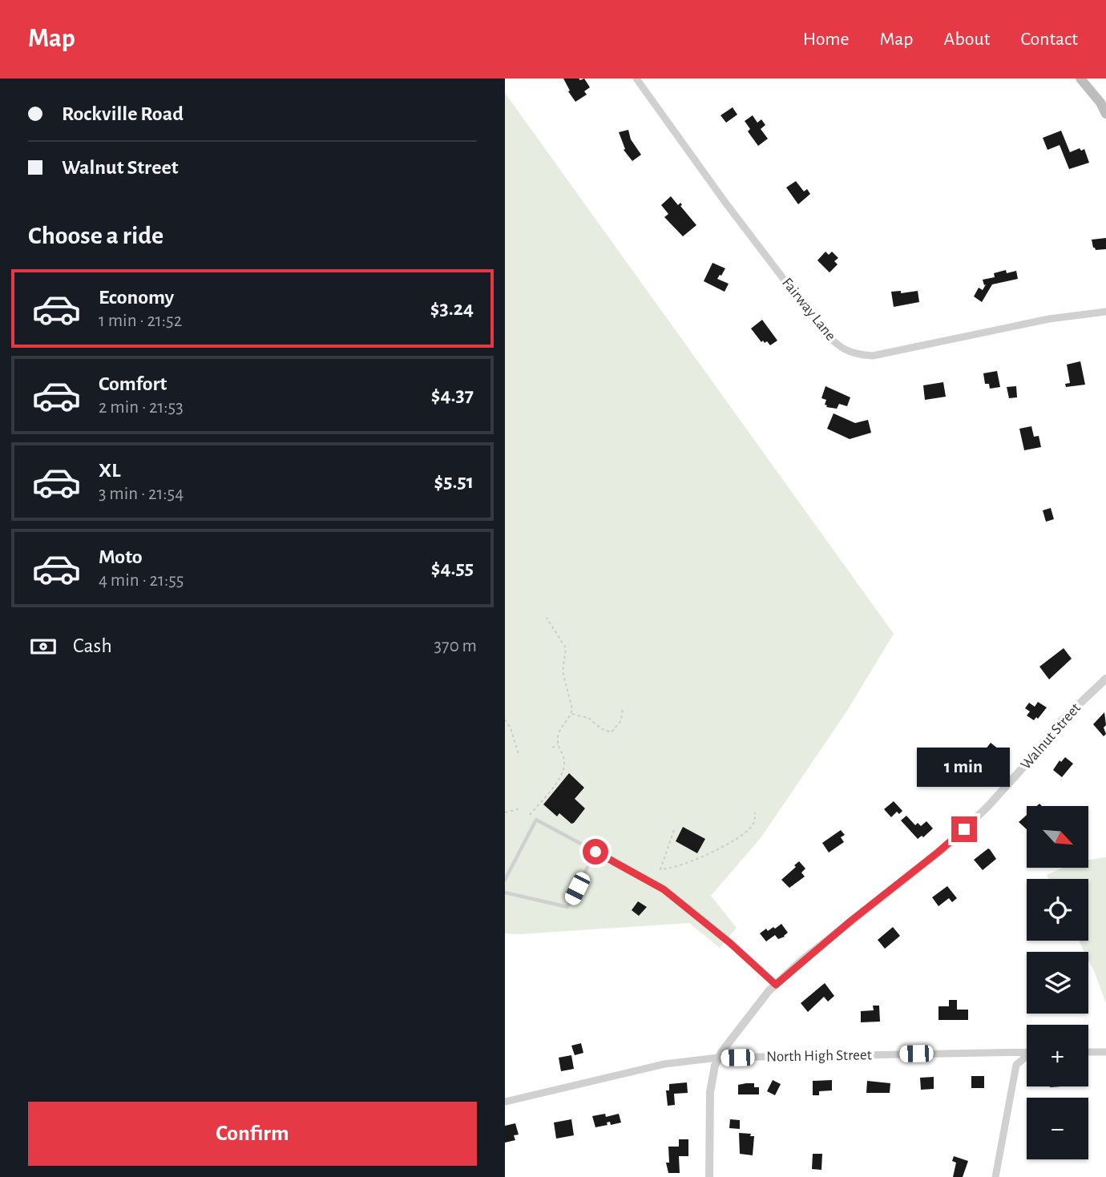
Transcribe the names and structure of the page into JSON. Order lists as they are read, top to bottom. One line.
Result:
{"streets":{"street":["Fairway Lane","Walnut Street","North High Street"]},"crossings":[["Walnut Street","North High Street"]],"north":"bottom right","page":{"header":"Map","nav":["Home","Map","About","Contact"],"banner":["Rockville Road","Walnut Street"],"heading":"Choose a ride","list":[{"name":"Economy","note":"1 min · 21:52","value":"$3.24"},{"name":"Comfort","note":"2 min · 21:53","value":"$4.37"},{"name":"XL","note":"3 min · 21:54","value":"$5.51"},{"name":"Moto","note":"4 min · 21:55","value":"$4.55"}],"pay":["Cash","370 m"],"bubble":"1 min","map_buttons":["+","−"],"buttons":"Confirm"}}
